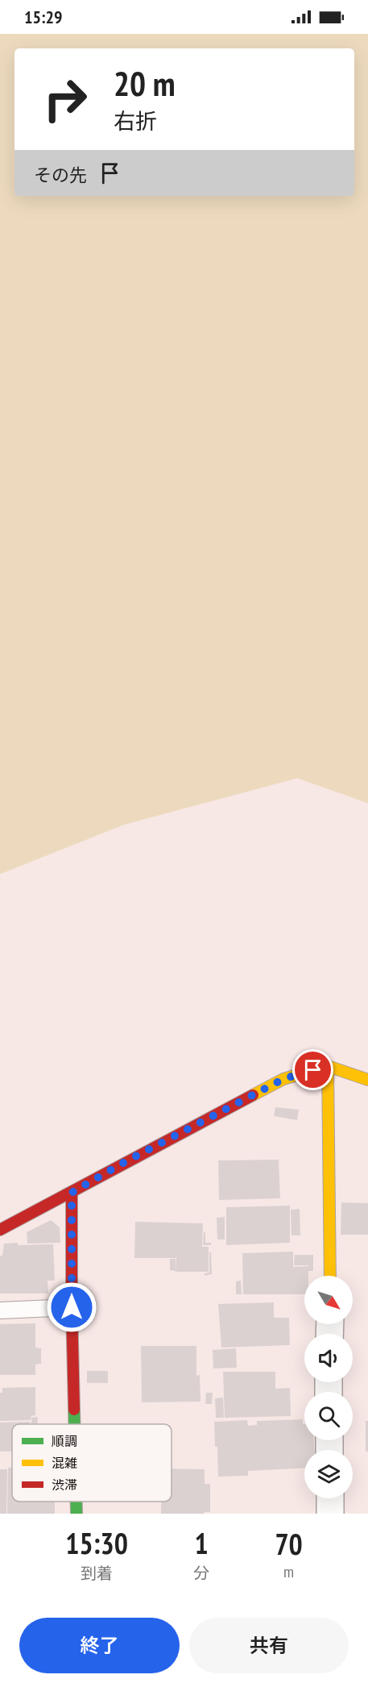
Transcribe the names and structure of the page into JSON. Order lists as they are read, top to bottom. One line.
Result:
{"legend":["順調","混雑","渋滞"],"north":"bottom right","page":{"status":"15:29","turn":["20 m","右折"],"then":"その先","eta":["15:30","到着","1","分","70","m"],"buttons":["終了","共有"]}}
